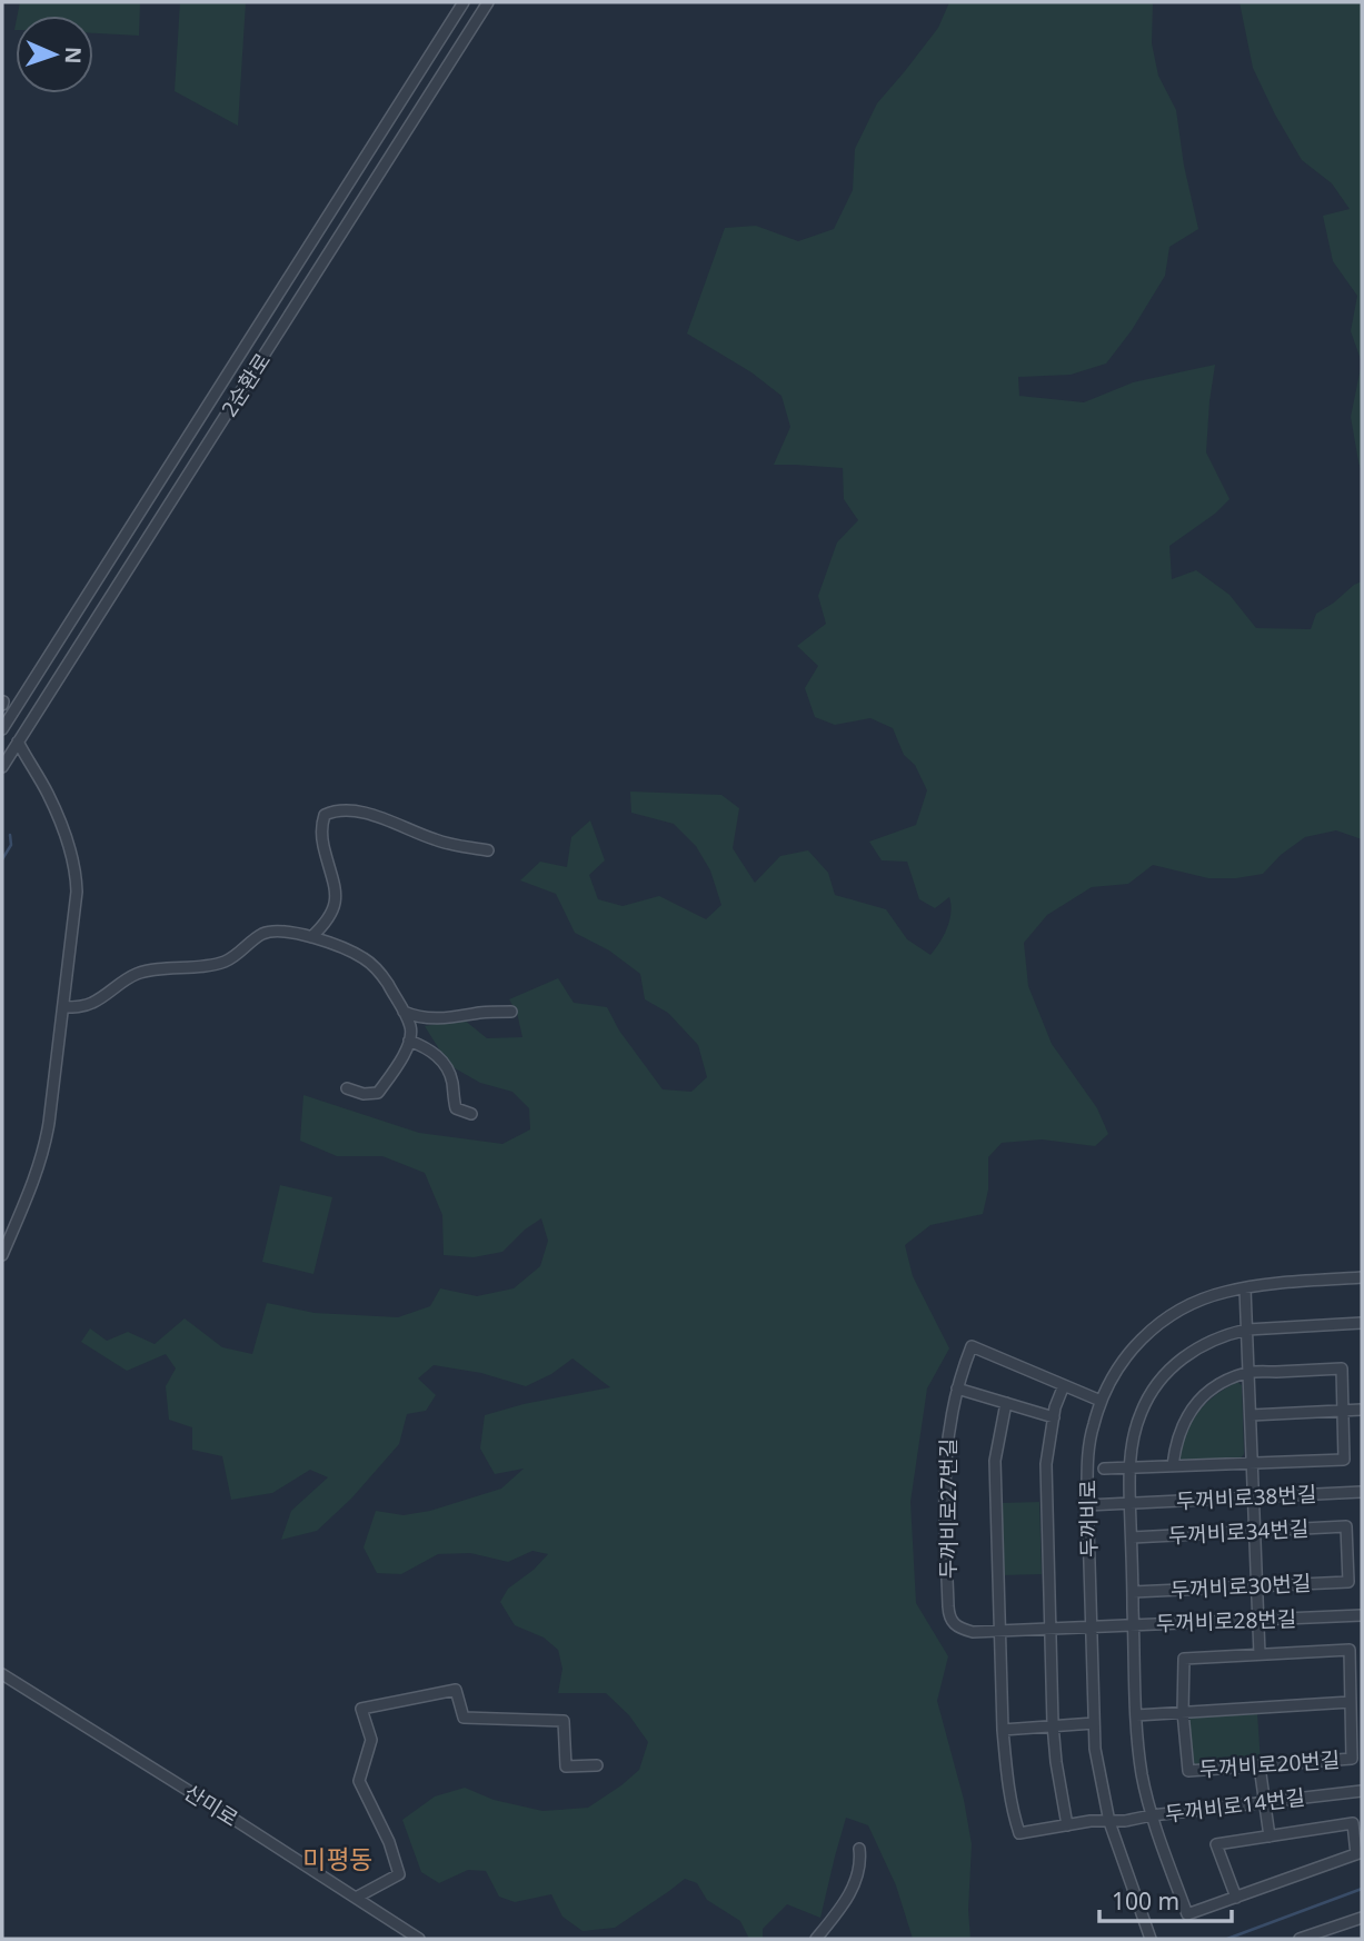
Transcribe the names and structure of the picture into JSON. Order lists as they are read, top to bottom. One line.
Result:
{"streets":{"street":["2순환로","두꺼비로38번길","두꺼비로27번길","두꺼비로","두꺼비로34번길","두꺼비로30번길","두꺼비로28번길","두꺼비로20번길","산미로","두꺼비로14번길"]},"crossings":[["두꺼비로38번길","두꺼비로"],["두꺼비로27번길","두꺼비로"],["두꺼비로27번길","두꺼비로28번길"],["두꺼비로","두꺼비로28번길"],["두꺼비로","두꺼비로14번길"],["두꺼비로34번길","두꺼비로30번길"]],"districts":["미평동"],"scale_bar":"100 m","north":"right"}
